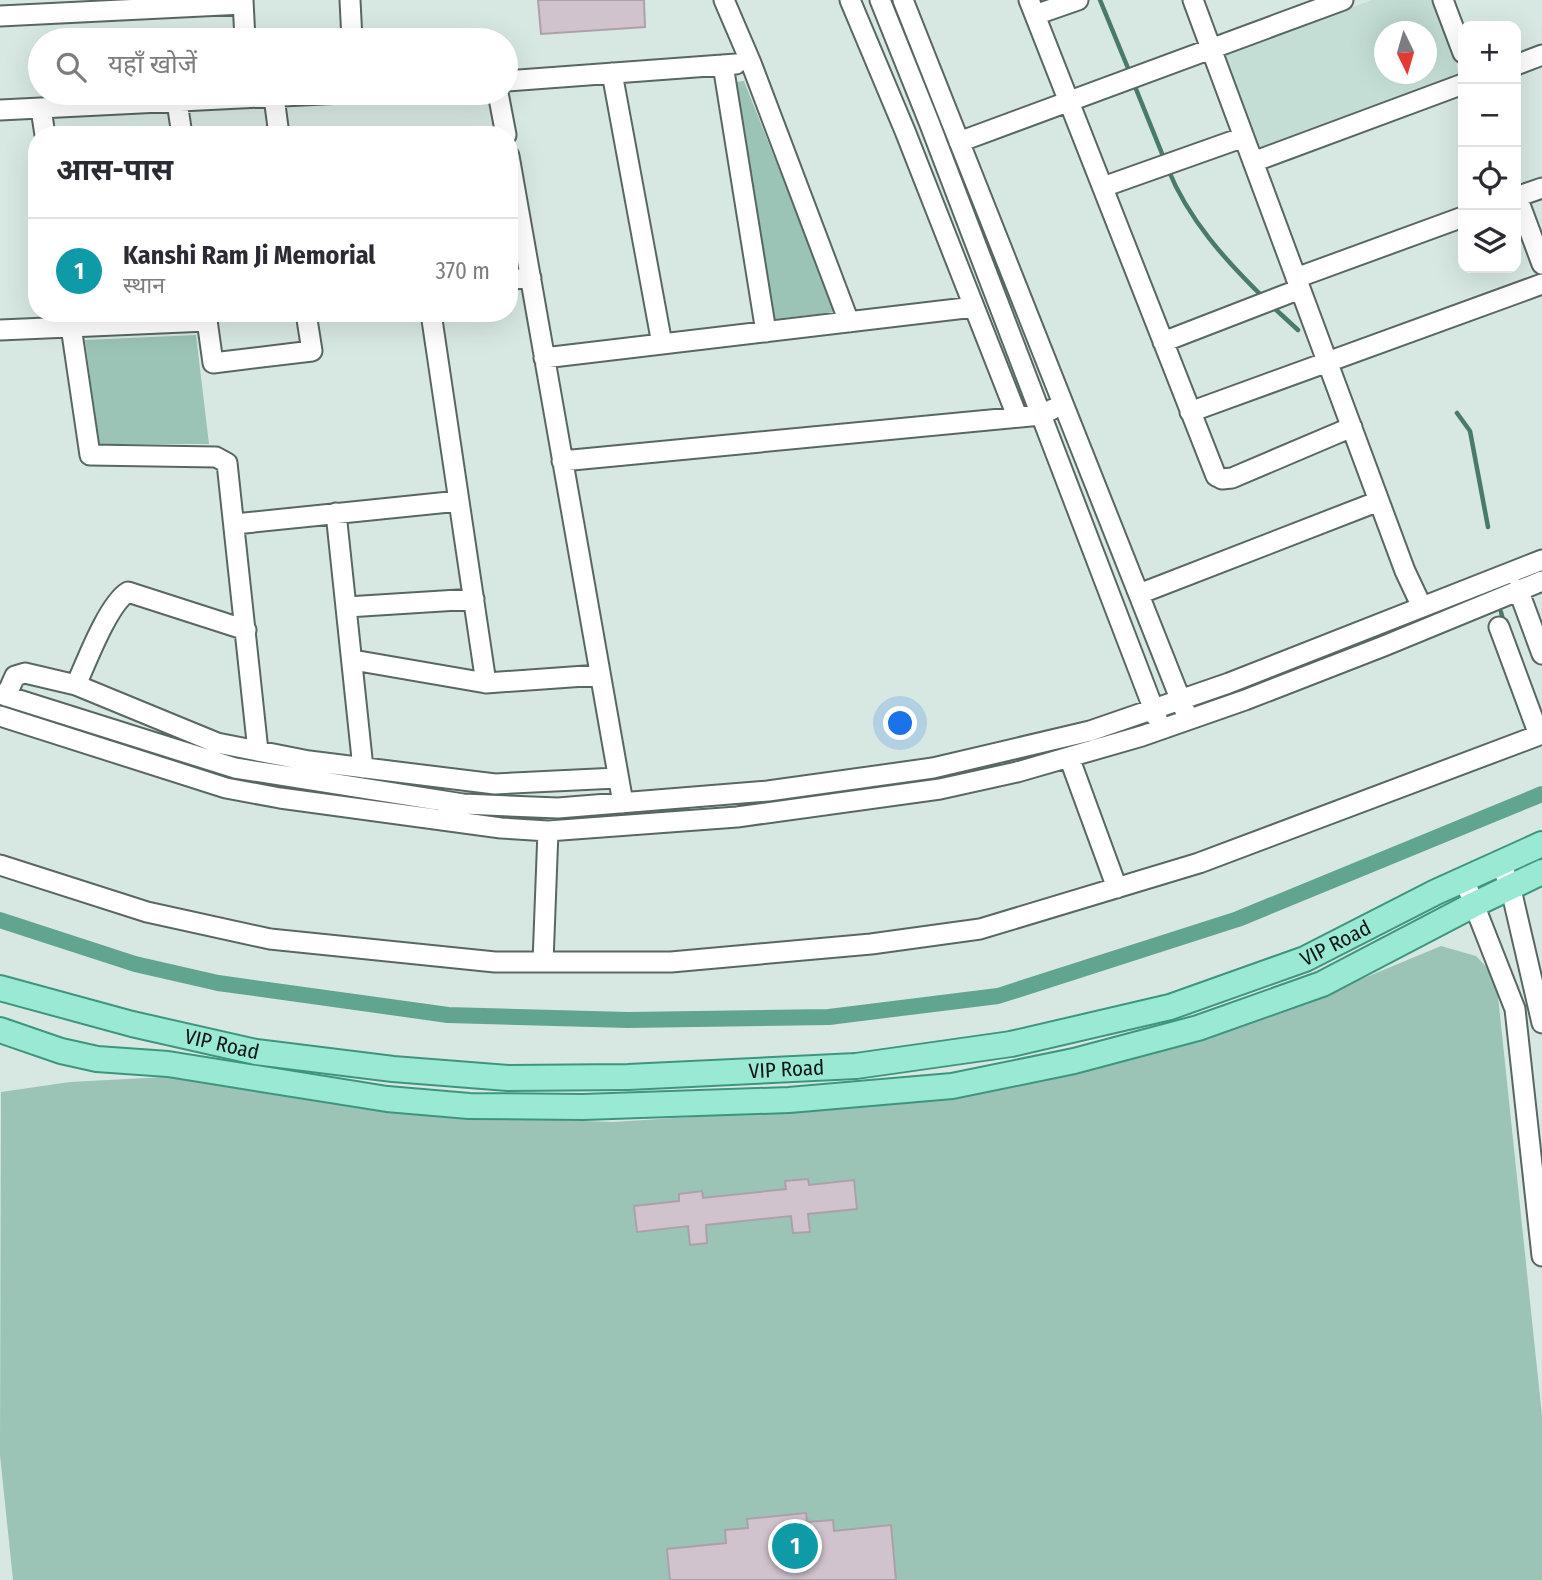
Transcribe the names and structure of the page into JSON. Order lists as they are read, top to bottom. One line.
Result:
{"streets":{"main road":["VIP Road"]},"north":"bottom","page":{"map_buttons":["+","−"],"search":"यहाँ खोजें","heading":"आस-पास","list":[{"mark":"1","name":"Kanshi Ram Ji Memorial","note":"स्थान","value":"370 m"}],"pins":"1"}}
